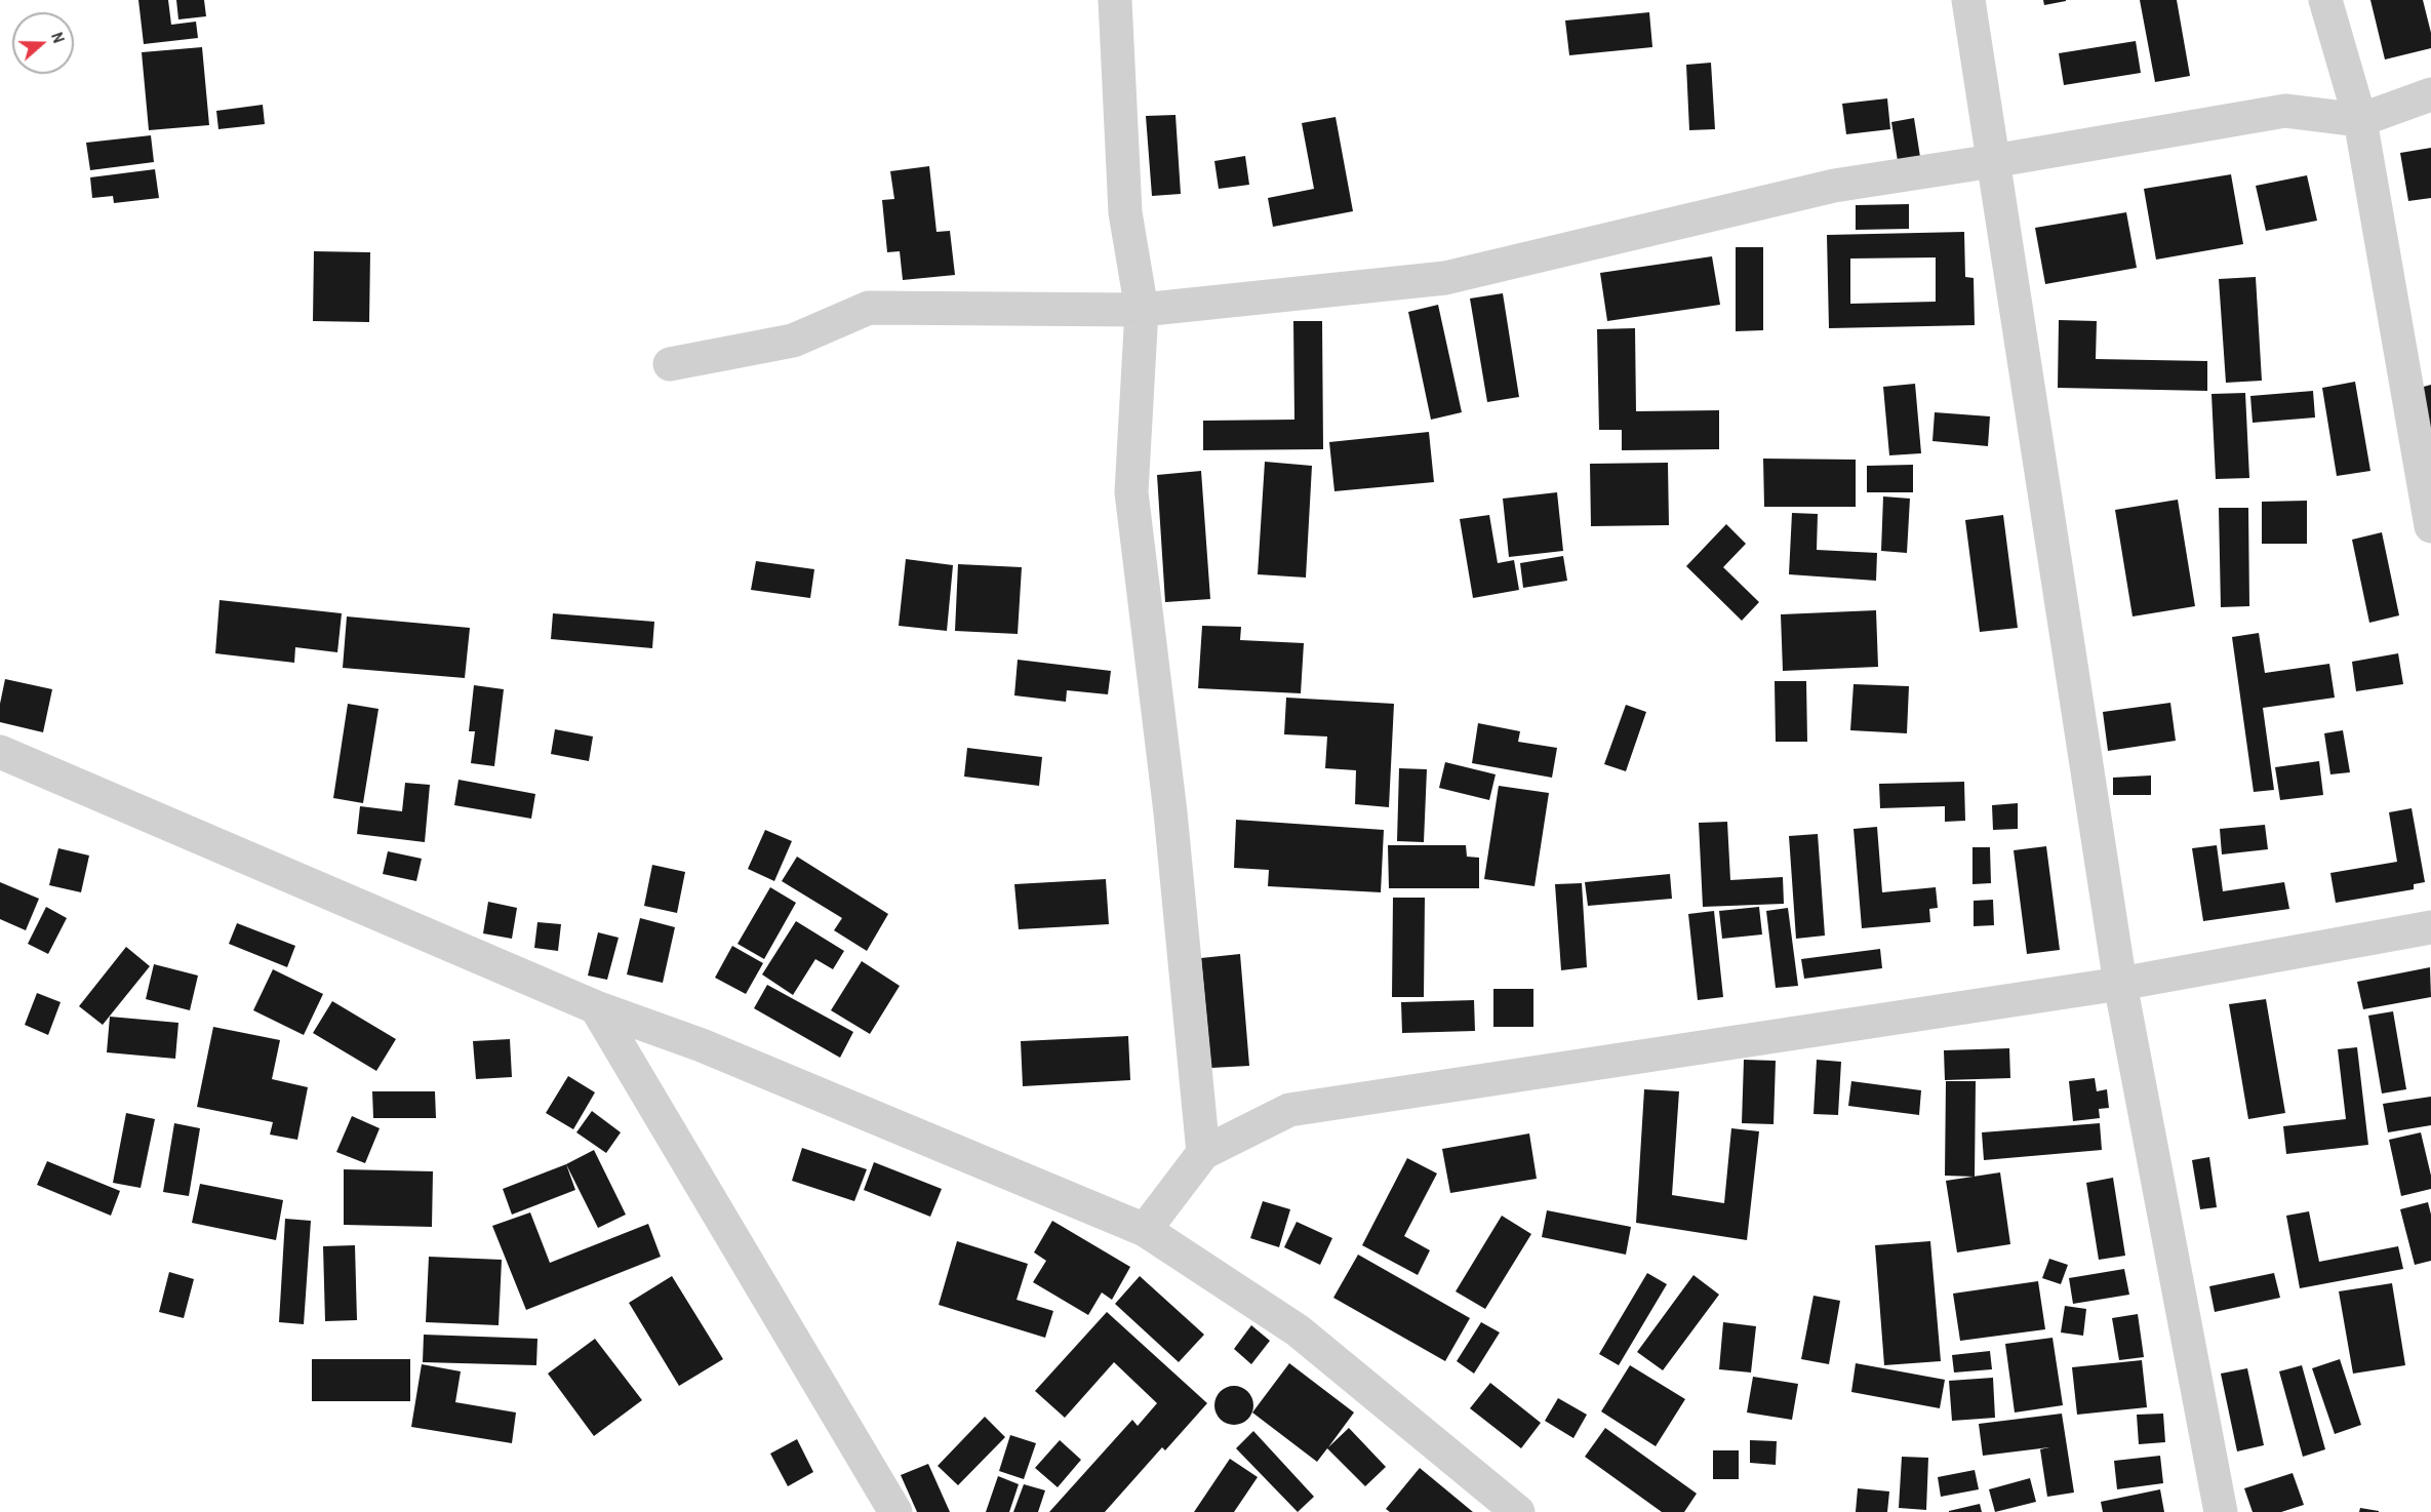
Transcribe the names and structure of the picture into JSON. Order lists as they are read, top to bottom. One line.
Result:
{"north":"right"}
